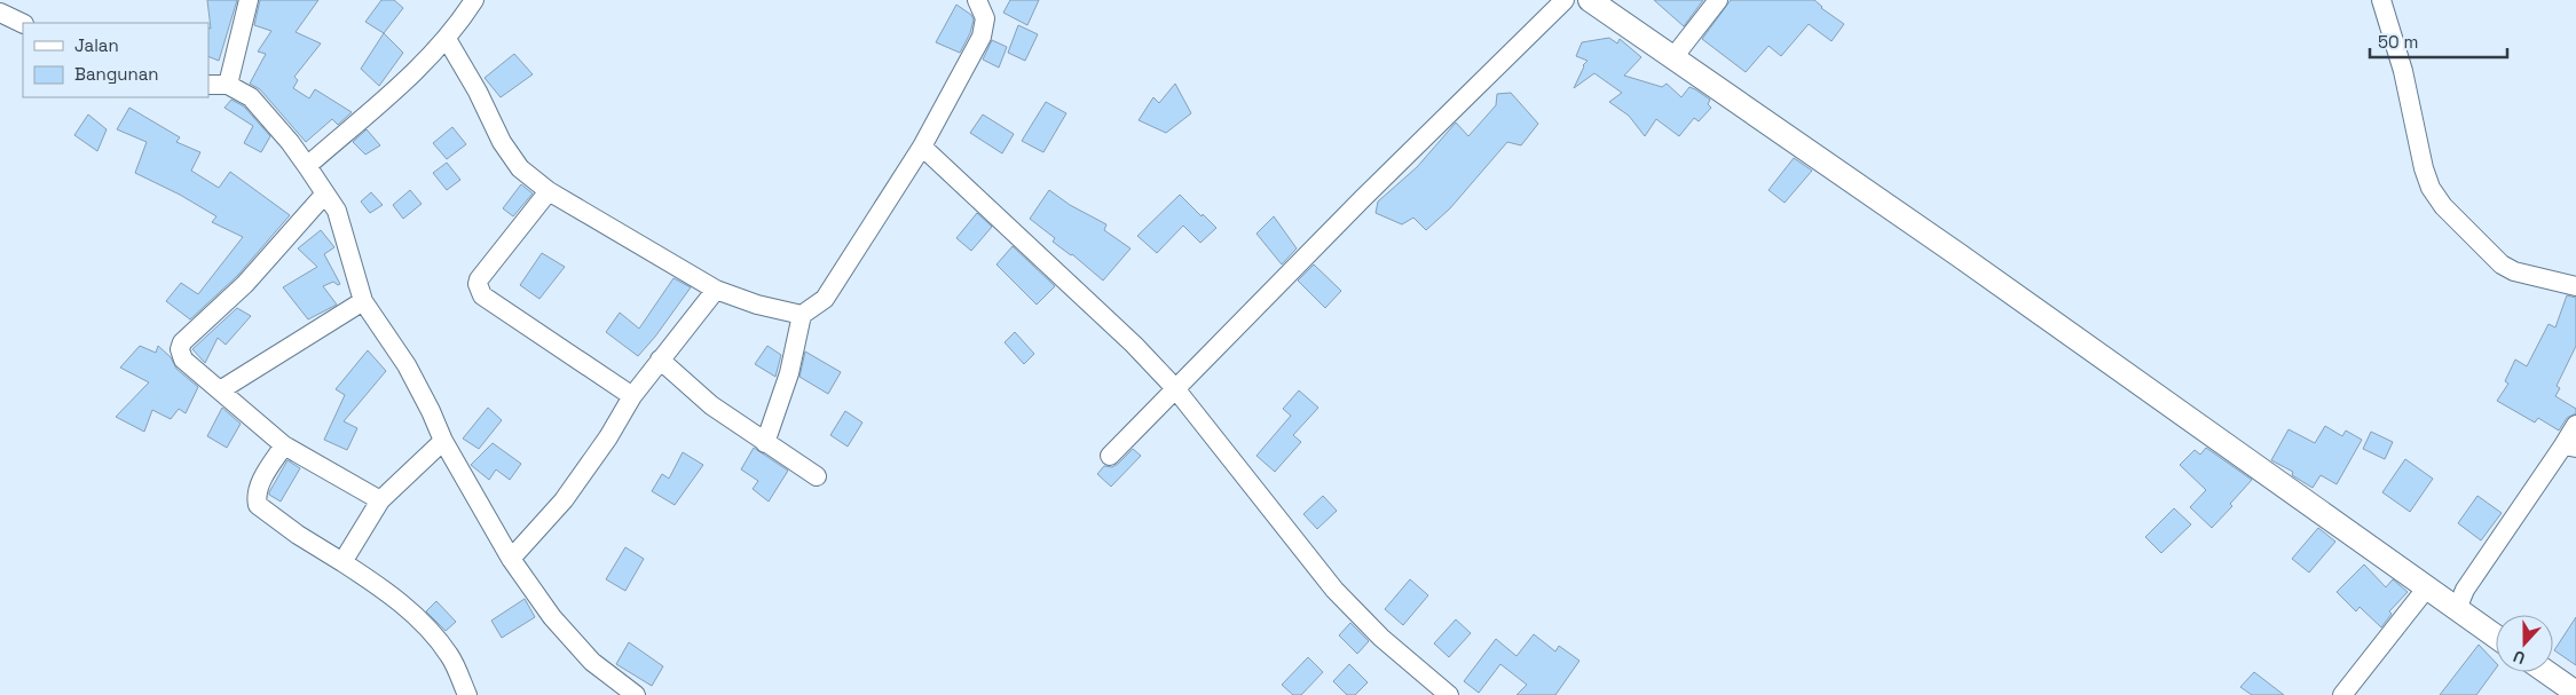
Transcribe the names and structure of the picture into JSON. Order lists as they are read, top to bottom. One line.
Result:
{"legend":["Jalan","Bangunan"],"scale_bar":"50 m","north":"bottom"}
